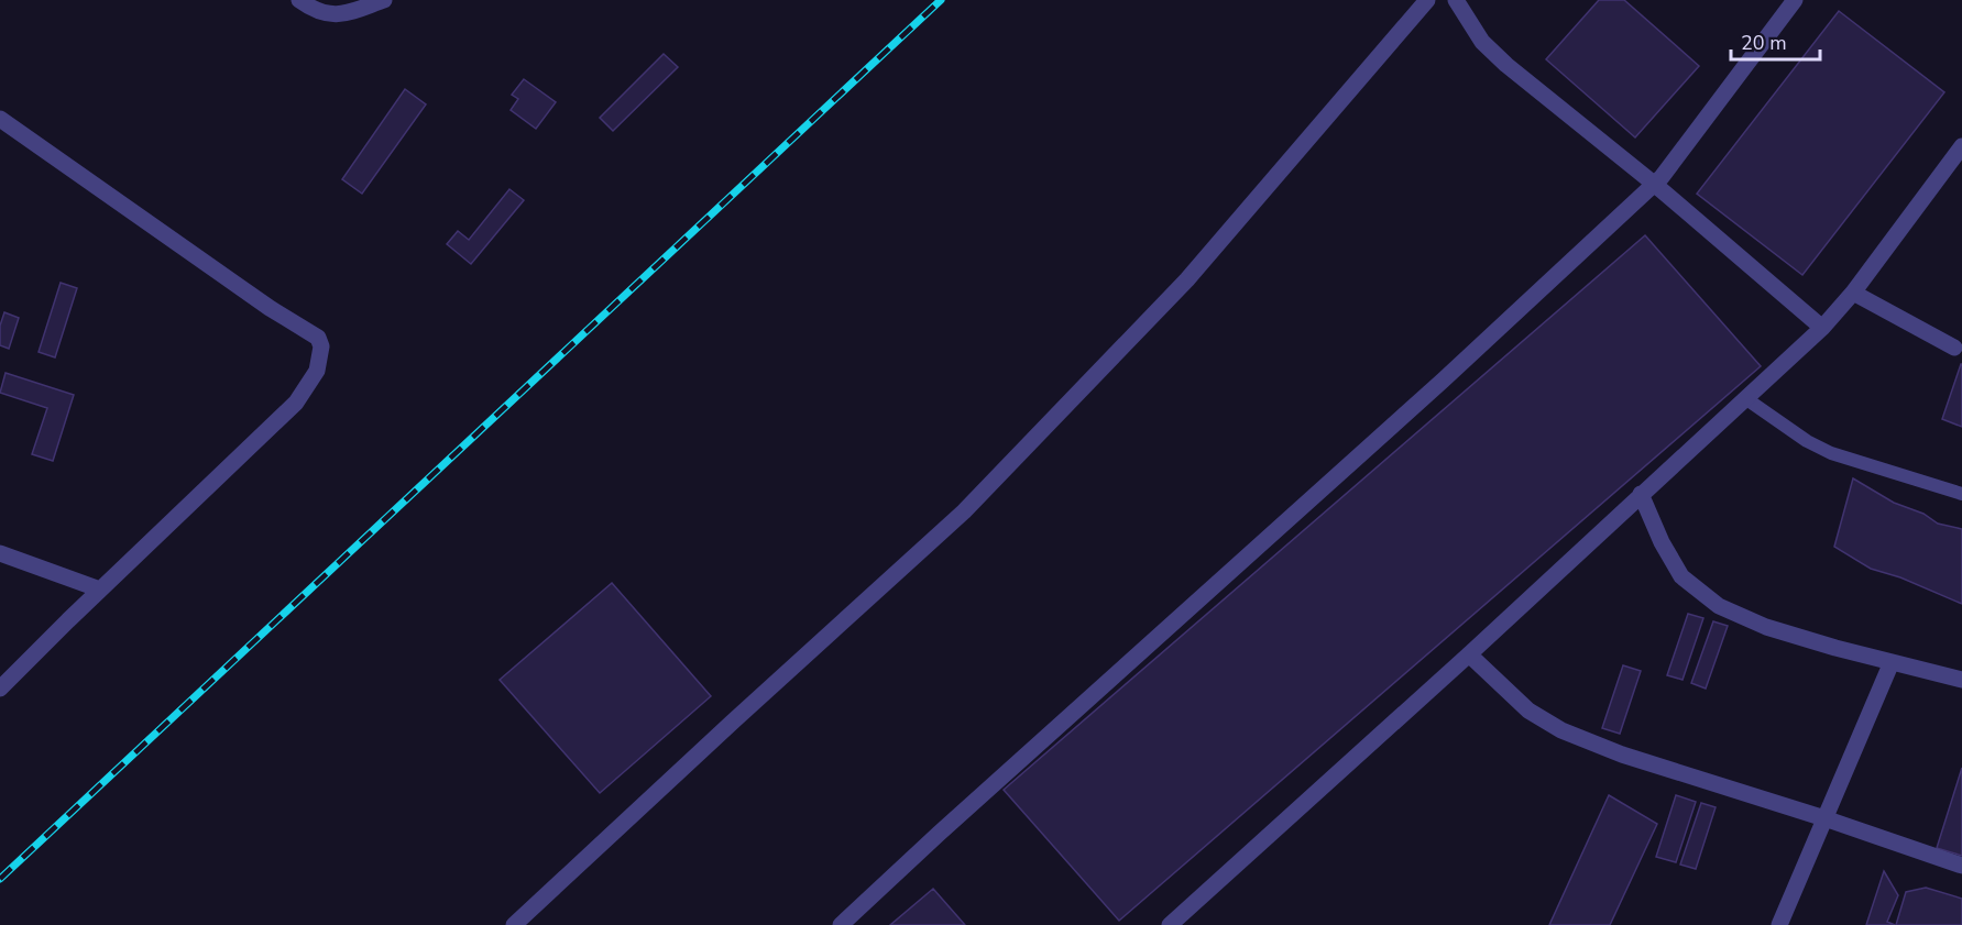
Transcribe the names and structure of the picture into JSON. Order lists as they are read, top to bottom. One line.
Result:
{"scale_bar":"20 m"}
